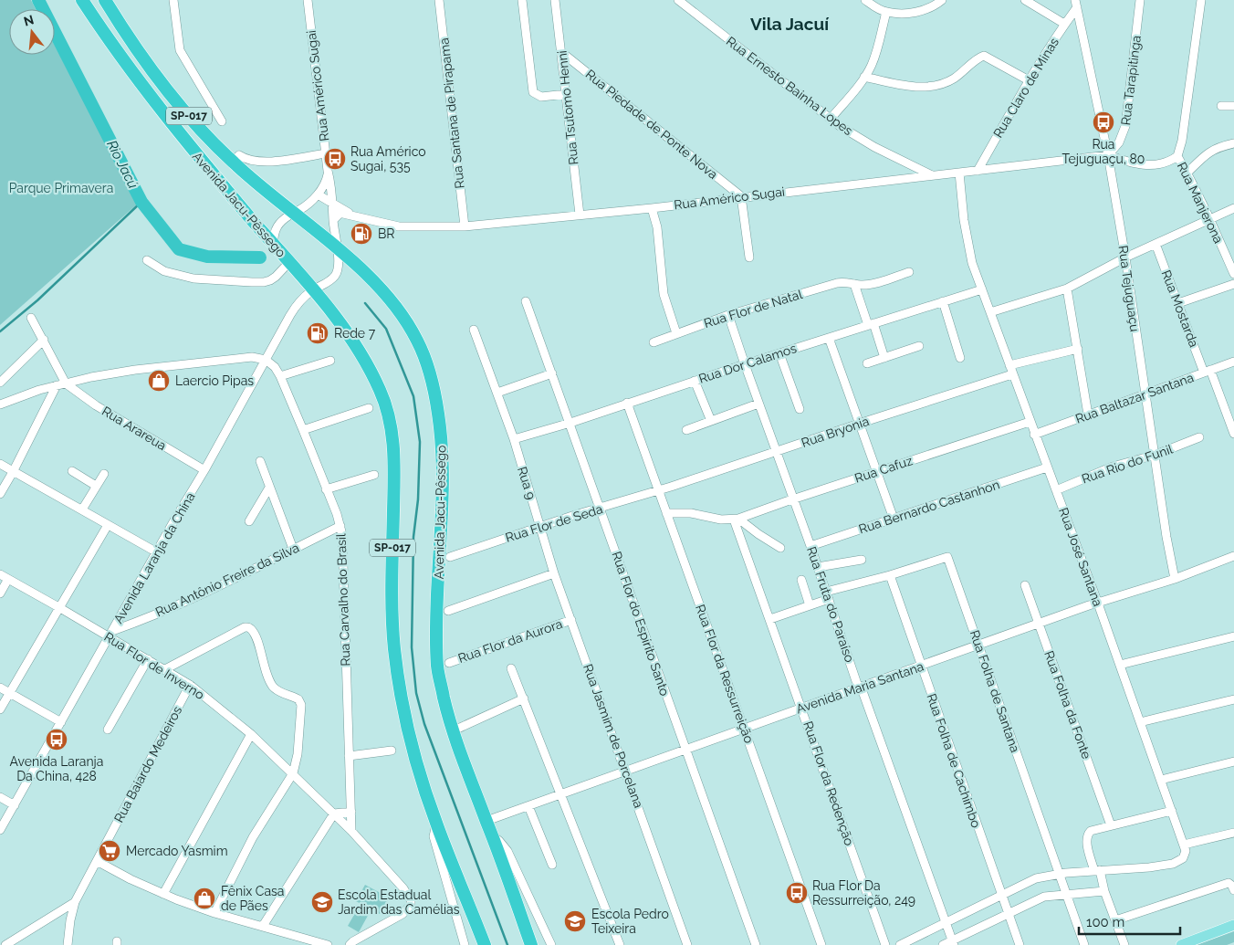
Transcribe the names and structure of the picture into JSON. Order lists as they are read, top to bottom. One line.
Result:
{"streets":{"highway":["SP-017","Avenida Jacu-Pêssego"],"street":["Rua Tarapitinga","Rua Américo Sugai","Rua Ernesto Bainha Lopes","Rua Claro de Minas","Rua Tsutomo Henni","Rua Santana de Pirapama","Rua Piedade de Ponte Nova","Rua Manjerona","Rua Tejuguaçu","Rua Flor de Natal","Rua Mostarda","Rua Dor Calamos","Rua Baltazar Santana","Rua Arareua","Rua Bryonia","Rua Rio do Funil","Rua Cafuz","Rua 9","Rua Bernardo Castanhon","Rua Flor de Seda","Rua José Santana","Avenida Laranja da China","Rua Antônio Freire da Silva","Rua Carvalho do Brasil","Rua Fruta do Paraíso","Rua Flor do Espírito Santo","Rua Flor da Aurora","Rua Flor de Inverno","Rua Flor da Ressurreição","Avenida Maria Santana","Rua Folha de Santana","Rua Folha da Fonte","Rua Jasmim de Porcelana","Rua Folha de Cachimbo","Rua Baiardo Medeiros","Rua Flor da Redenção"]},"crossings":[["Rua Tarapitinga","Rua Américo Sugai"],["Rua Tarapitinga","Rua Tejuguaçu"],["Rua Américo Sugai","Rua Ernesto Bainha Lopes"],["Rua Américo Sugai","Rua Claro de Minas"],["Rua Américo Sugai","Rua Tsutomo Henni"],["Rua Américo Sugai","Rua Santana de Pirapama"],["Rua Américo Sugai","Rua Piedade de Ponte Nova"],["Rua Américo Sugai","Avenida Jacu-Pêssego"],["Rua Américo Sugai","Rua Tejuguaçu"],["Rua Américo Sugai","Rua José Santana"],["Rua Américo Sugai","Avenida Laranja da China"],["Rua Claro de Minas","Rua Tejuguaçu"],["Rua Tsutomo Henni","Rua Piedade de Ponte Nova"],["Avenida Jacu-Pêssego","Avenida Laranja da China"],["Avenida Jacu-Pêssego","Avenida Maria Santana"],["Rua Tejuguaçu","Rua Baltazar Santana"],["Rua Tejuguaçu","Rua Rio do Funil"],["Rua Tejuguaçu","Avenida Maria Santana"],["Rua Flor de Natal","Rua Fruta do Paraíso"],["Rua Mostarda","Rua Baltazar Santana"],["Rua Dor Calamos","Rua 9"],["Rua Dor Calamos","Rua José Santana"],["Rua Dor Calamos","Rua Fruta do Paraíso"],["Rua Dor Calamos","Rua Flor do Espírito Santo"],["Rua Dor Calamos","Rua Flor da Ressurreição"],["Rua Baltazar Santana","Rua José Santana"],["Rua Arareua","Avenida Laranja da China"],["Rua Bryonia","Rua Flor de Seda"],["Rua Bryonia","Rua José Santana"],["Rua Bryonia","Rua Fruta do Paraíso"],["Rua Bryonia","Rua Flor da Ressurreição"],["Rua Rio do Funil","Rua José Santana"],["Rua Cafuz","Rua José Santana"],["Rua Cafuz","Rua Fruta do Paraíso"],["Rua Cafuz","Rua Flor da Redenção"],["Rua 9","Rua Flor de Seda"],["Rua 9","Rua Jasmim de Porcelana"],["Rua Bernardo Castanhon","Rua José Santana"],["Rua Bernardo Castanhon","Rua Fruta do Paraíso"],["Rua Flor de Seda","Rua Flor do Espírito Santo"],["Rua Flor de Seda","Rua Flor da Ressurreição"],["Rua Flor de Seda","Rua Jasmim de Porcelana"],["Rua José Santana","Avenida Maria Santana"],["Avenida Laranja da China","Rua Antônio Freire da Silva"],["Avenida Laranja da China","Rua Carvalho do Brasil"],["Avenida Laranja da China","Rua Flor de Inverno"],["Rua Antônio Freire da Silva","Rua Carvalho do Brasil"],["Rua Antônio Freire da Silva","Rua Flor de Inverno"],["Rua Carvalho do Brasil","Rua Flor de Inverno"],["Rua Fruta do Paraíso","Avenida Maria Santana"],["Rua Fruta do Paraíso","Rua Folha de Santana"],["Rua Flor do Espírito Santo","Avenida Maria Santana"],["Rua Flor da Aurora","Rua Jasmim de Porcelana"],["Rua Flor de Inverno","Rua Baiardo Medeiros"],["Rua Flor da Ressurreição","Avenida Maria Santana"],["Avenida Maria Santana","Rua Folha de Santana"],["Avenida Maria Santana","Rua Folha da Fonte"],["Avenida Maria Santana","Rua Jasmim de Porcelana"],["Avenida Maria Santana","Rua Folha de Cachimbo"],["Avenida Maria Santana","Rua Flor da Redenção"],["Rua Folha de Santana","Rua Folha de Cachimbo"],["Rua Folha de Santana","Rua Flor da Redenção"]],"districts":["Vila Jacuí"],"water":["Rio Jacú"],"parks":["Parque Primavera"],"places":{"bus stop":["Rua Tejuguaçu, 80","Rua Américo Sugai, 535","Avenida Laranja Da China, 428","Rua Flor Da Ressurreição, 249"],"fuel station":["BR","Rede 7"],"shop":["Laercio Pipas","Fênix Casa de Pães"],"supermarket":["Mercado Yasmim"],"school or university":["Escola Estadual Jardim das Camélias","Escola Pedro Teixeira"]},"scale_bar":"100 m","north":"top"}
